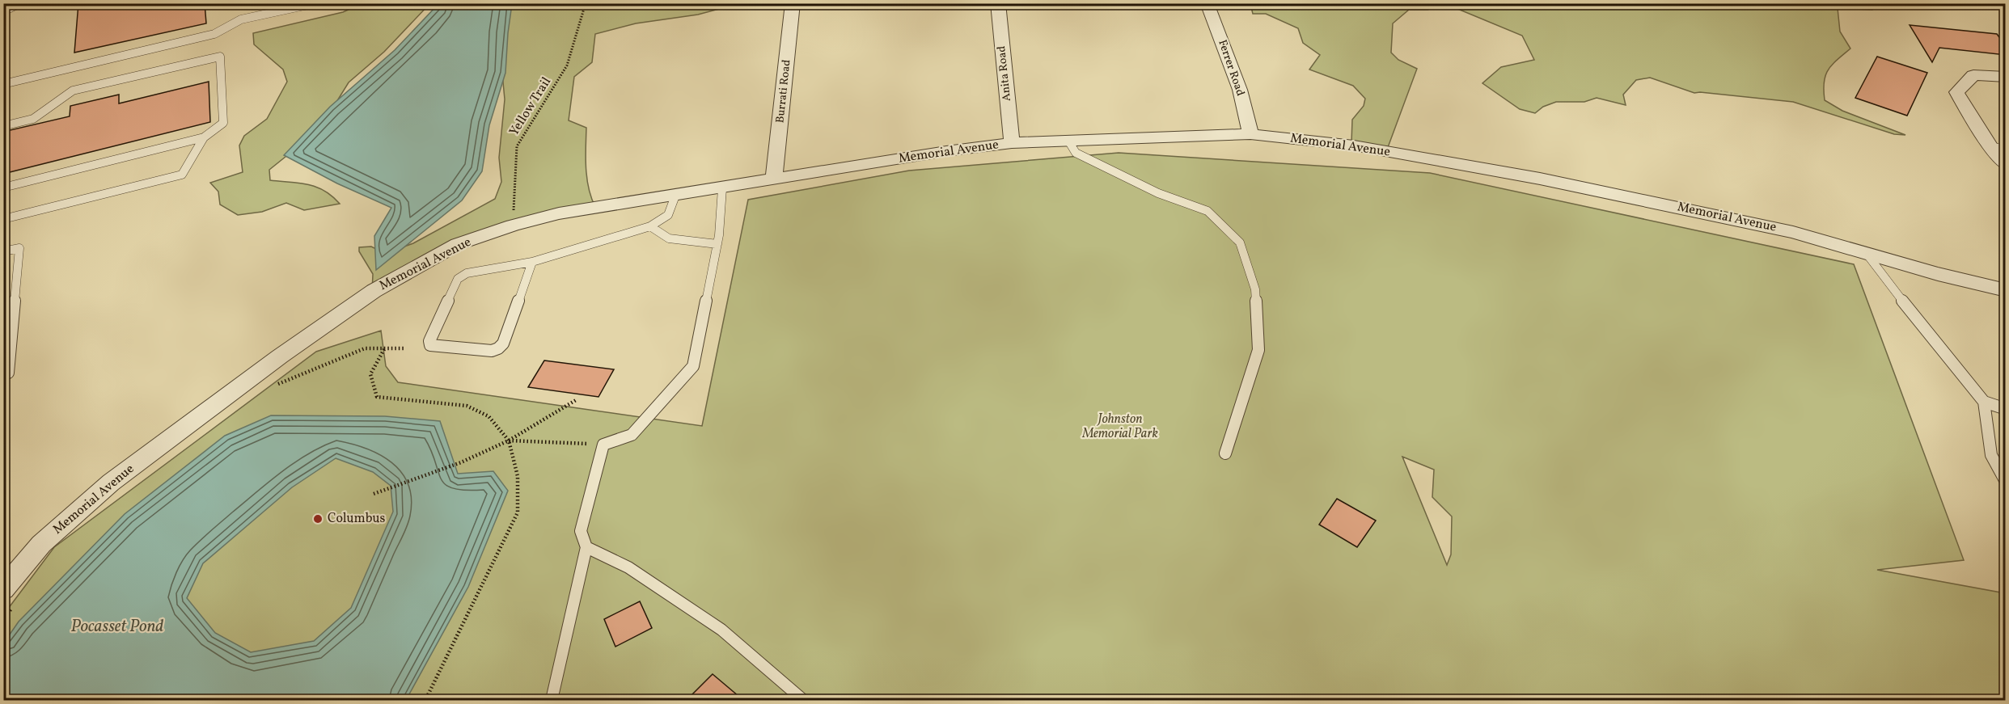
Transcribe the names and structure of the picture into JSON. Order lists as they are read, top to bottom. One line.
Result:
{"streets":{"street":["Ferrer Road","Anita Road","Burrati Road","Memorial Avenue"],"path":["Yellow Trail"]},"crossings":[["Ferrer Road","Memorial Avenue"],["Anita Road","Memorial Avenue"],["Burrati Road","Memorial Avenue"],["Yellow Trail","Memorial Avenue"]],"water":["Pocasset Pond"],"parks":["Johnston Memorial Park"],"places":["Columbus"]}
